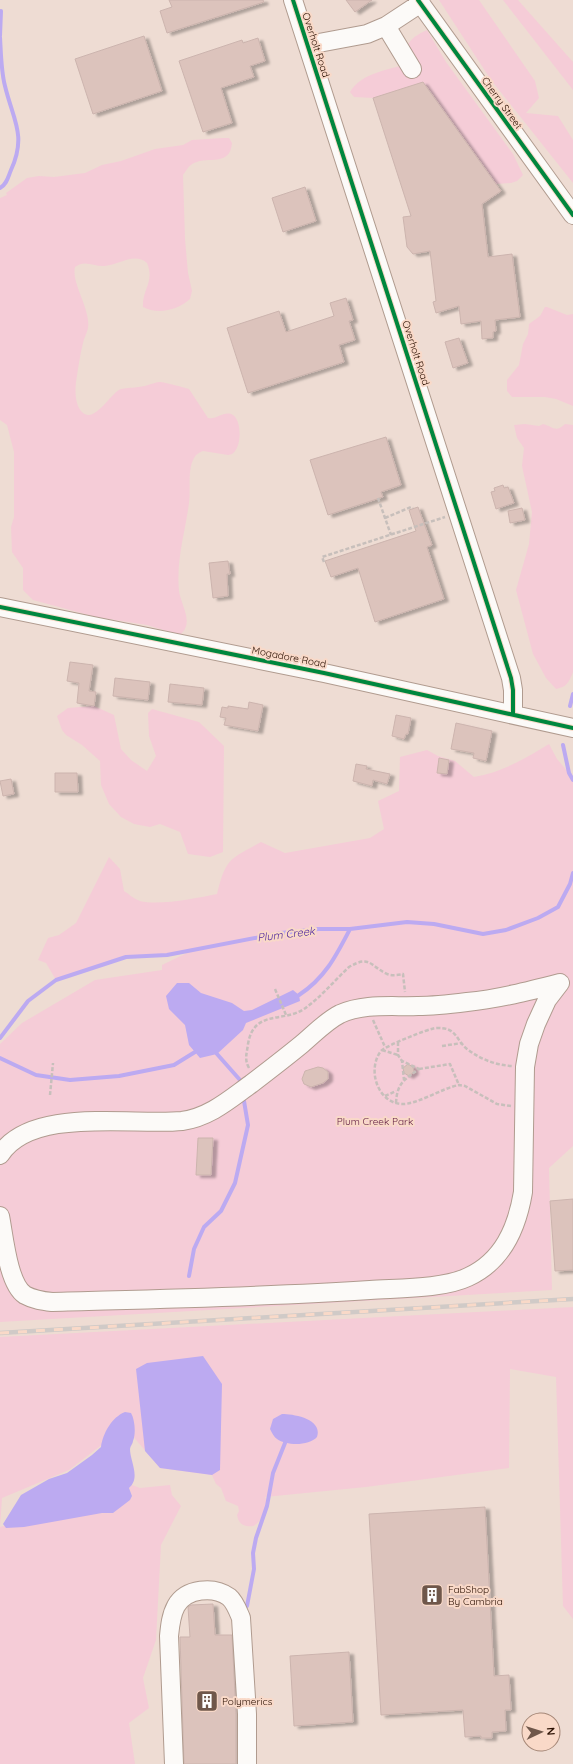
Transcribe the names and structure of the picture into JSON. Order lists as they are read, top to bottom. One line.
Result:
{"streets":{"street":["Overholt Road","Cherry Street","Mogadore Road"]},"crossings":[["Overholt Road","Mogadore Road"]],"water":["Plum Creek"],"parks":["Plum Creek Park"],"places":{"building":["FabShop By Cambria","Polymerics"]},"north":"right"}
